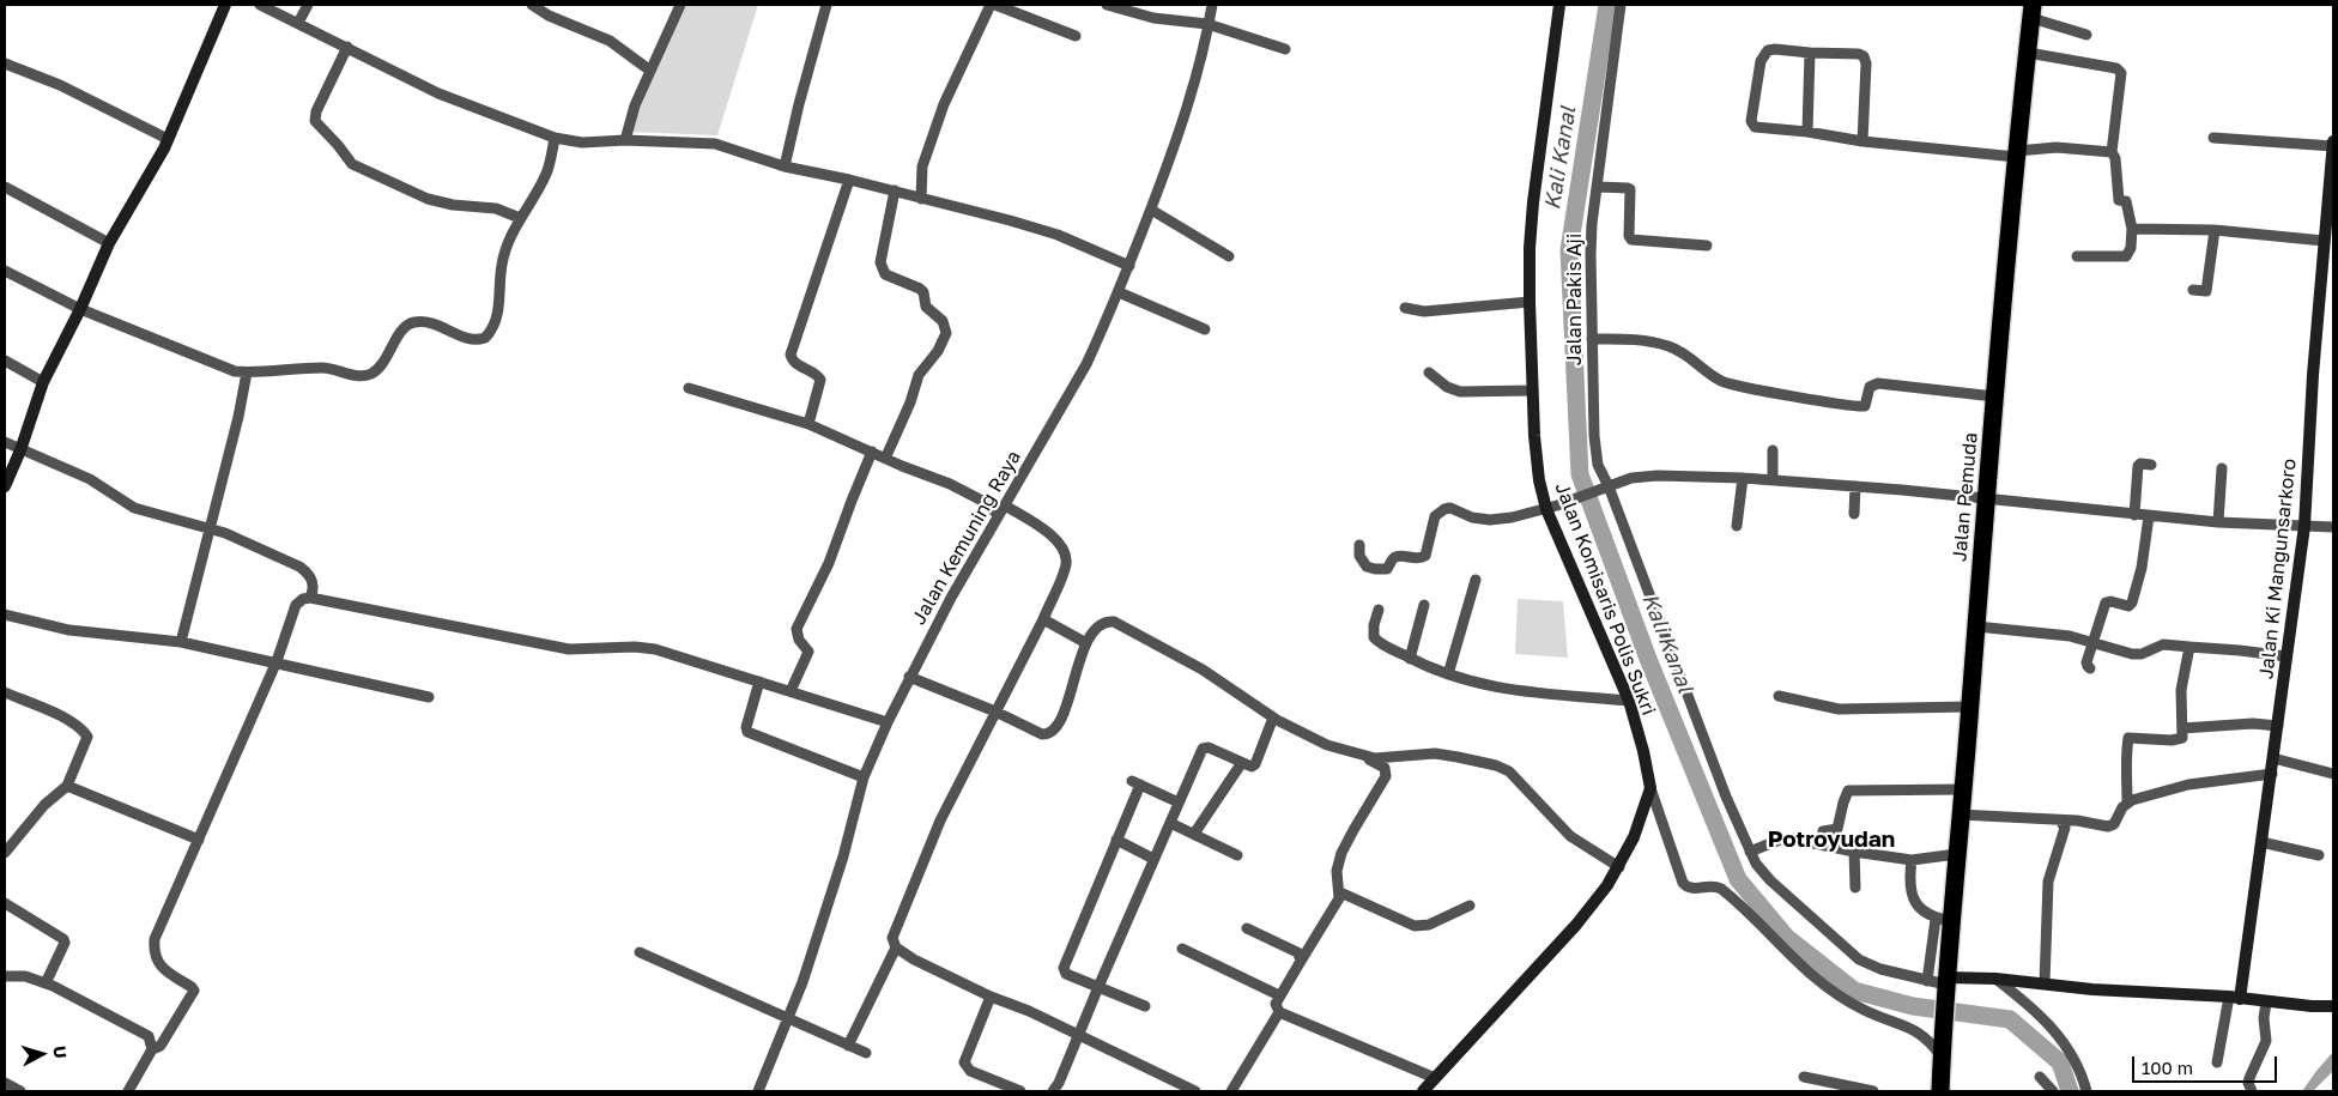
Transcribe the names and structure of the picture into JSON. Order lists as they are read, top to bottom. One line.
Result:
{"streets":{"highway":["Jalan Pemuda"],"main road":["Jalan Ki Mangunsarkoro","Jalan Komisaris Polis Sukri"],"street":["Jalan Pakis Aji","Jalan Kemuning Raya"]},"crossings":[["Jalan Pakis Aji","Jalan Pemuda"]],"districts":["Potroyudan"],"water":["Kali Kanal"],"scale_bar":"100 m","north":"right"}
